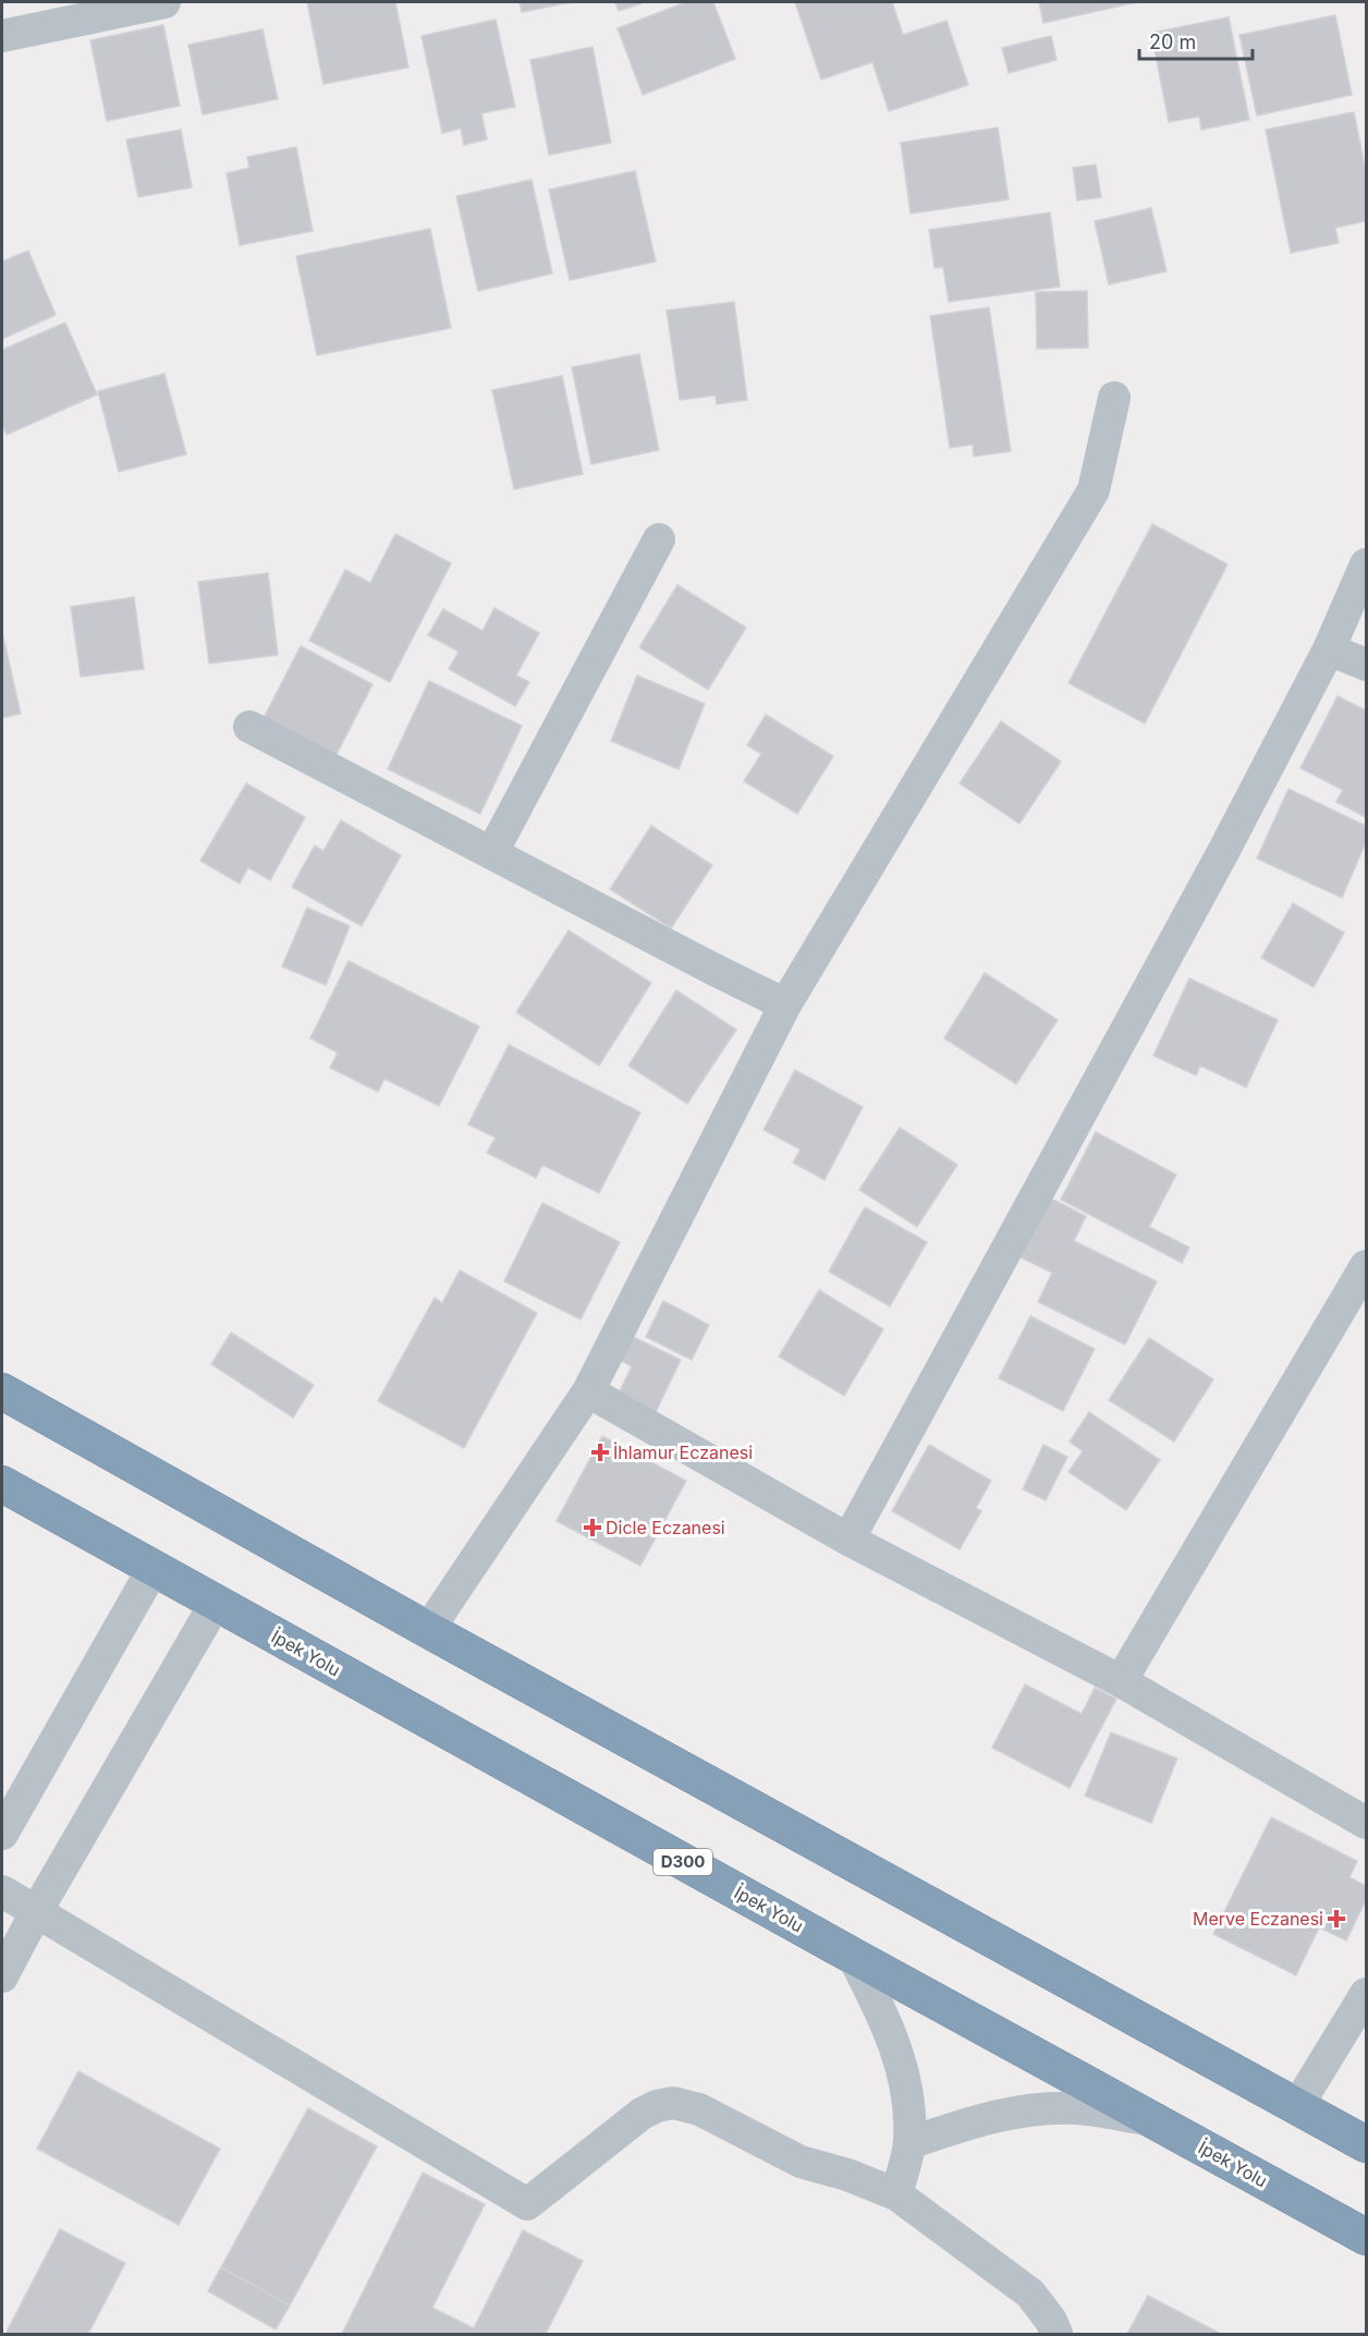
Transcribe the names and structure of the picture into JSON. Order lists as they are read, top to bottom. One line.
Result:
{"streets":{"highway":["İpek Yolu","D300"]},"places":{"health":["İhlamur Eczanesi","Dicle Eczanesi","Merve Eczanesi"]},"scale_bar":"20 m"}
